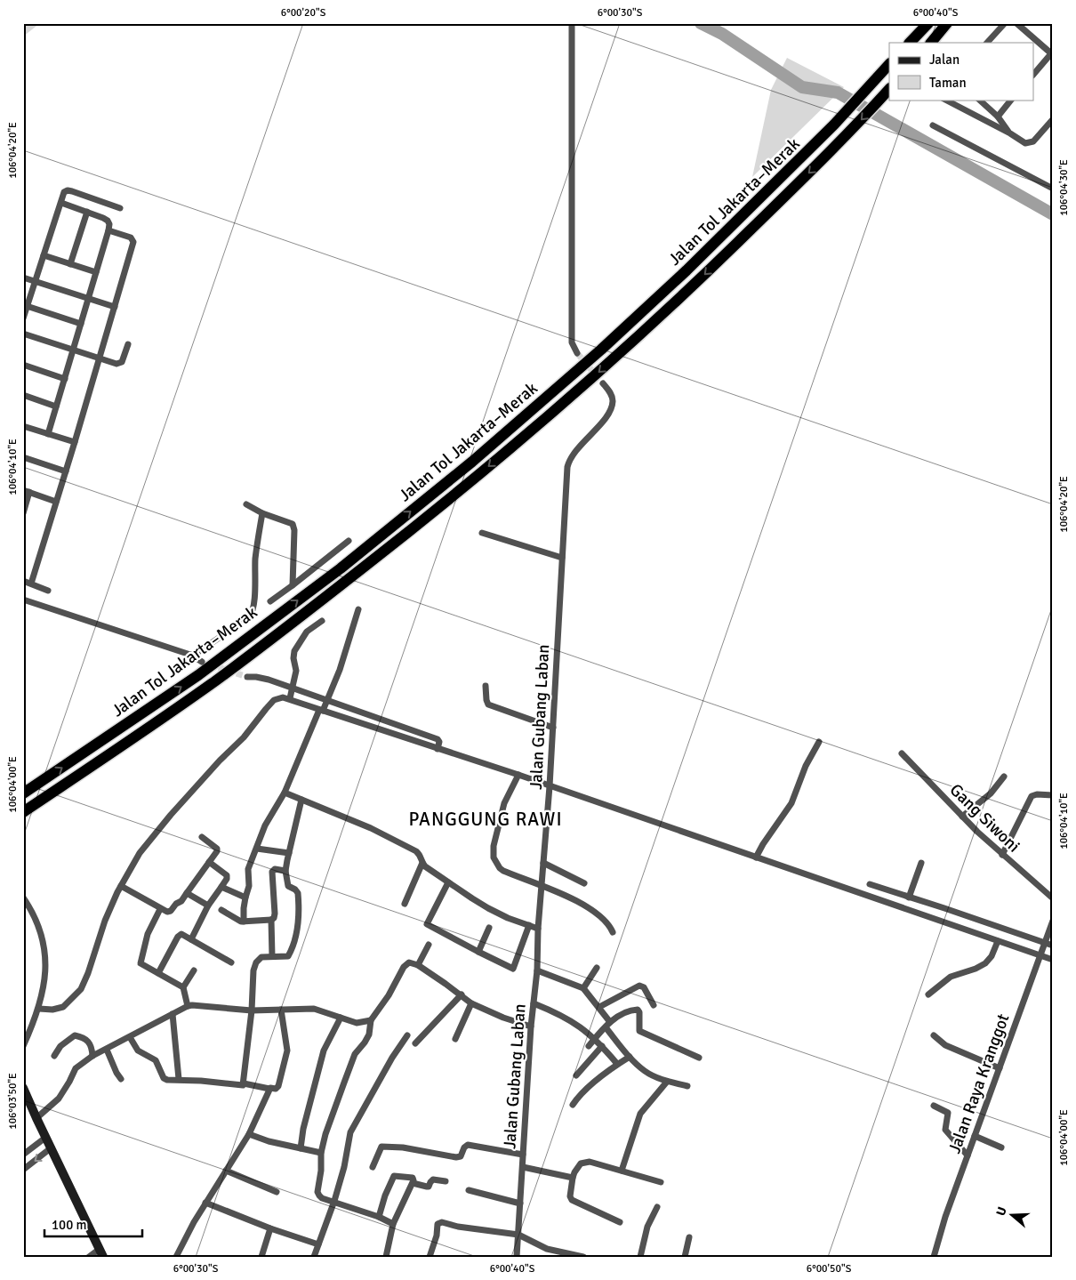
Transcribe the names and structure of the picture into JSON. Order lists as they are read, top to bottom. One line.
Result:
{"streets":{"highway":["Jalan Tol Jakarta–Merak"],"street":["Jalan Gubang Laban","Gang Siwoni","Jalan Raya Kranggot"]},"districts":["PANGGUNG RAWI"],"legend":["Jalan","Taman"],"scale_bar":"100 m","north":"left","coordinates":["6°00'20\"S","6°00'30\"S","6°00'40\"S","106°04'20\"E","106°04'30\"E","106°04'10\"E","106°04'00\"E","106°03'50\"E","6°00'50\"S"]}
